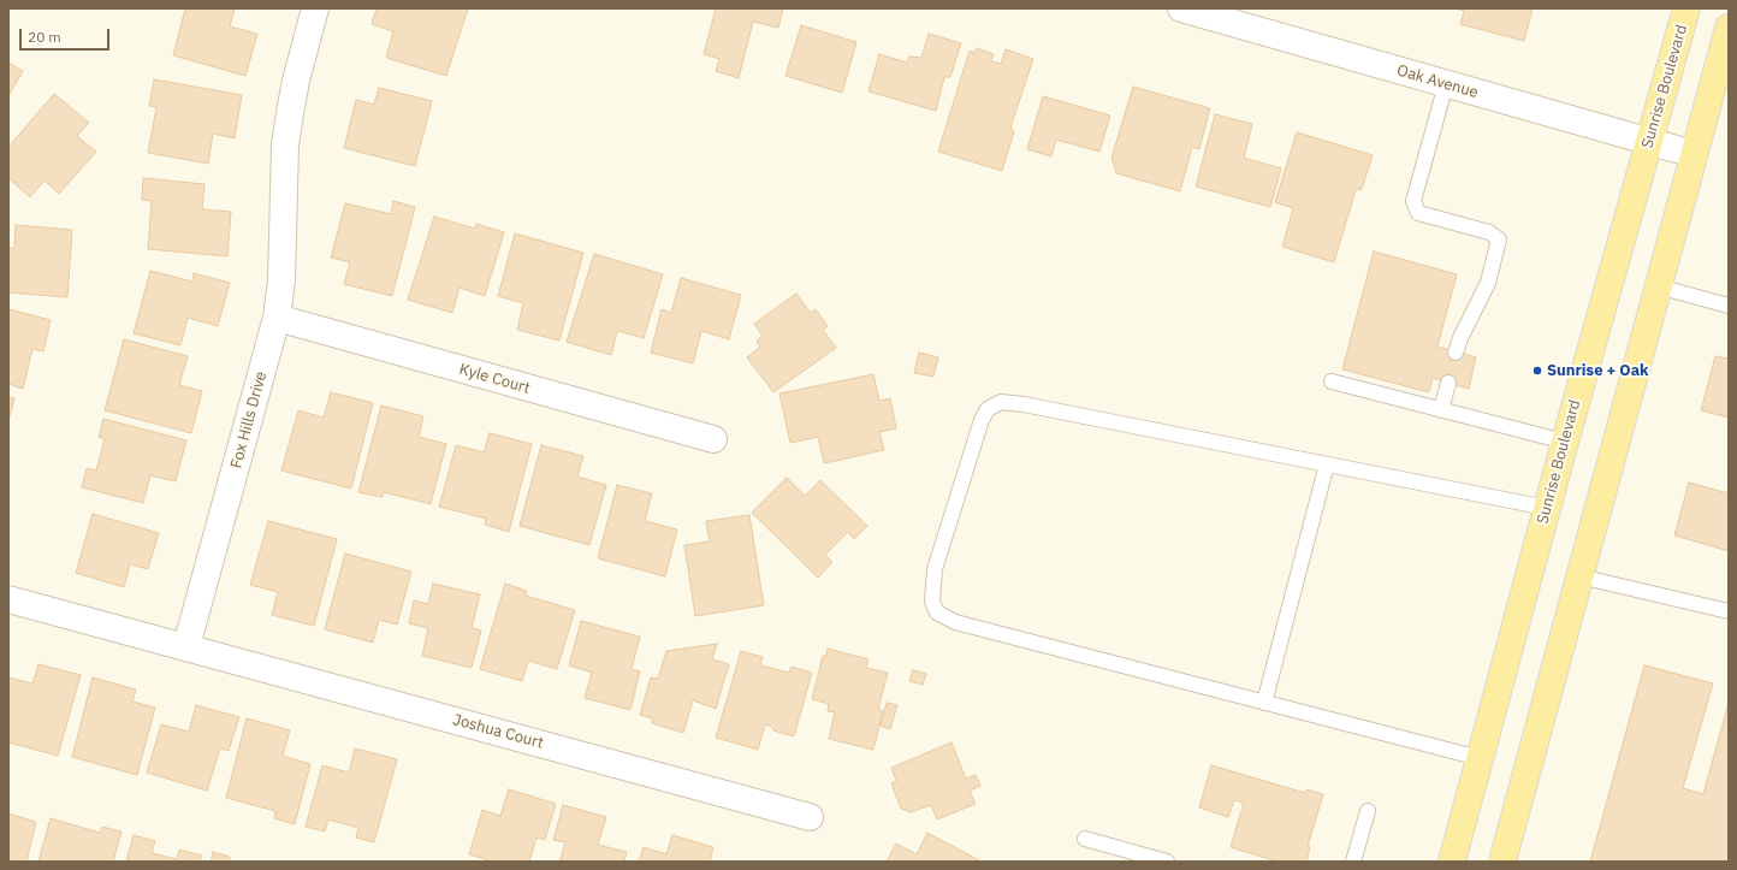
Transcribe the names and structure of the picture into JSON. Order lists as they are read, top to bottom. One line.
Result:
{"streets":{"main road":["Sunrise Boulevard"],"street":["Oak Avenue","Kyle Court","Fox Hills Drive","Joshua Court"]},"crossings":[["Oak Avenue","Sunrise Boulevard"],["Kyle Court","Fox Hills Drive"],["Fox Hills Drive","Joshua Court"]],"places":["Sunrise + Oak"],"scale_bar":"20 m"}
